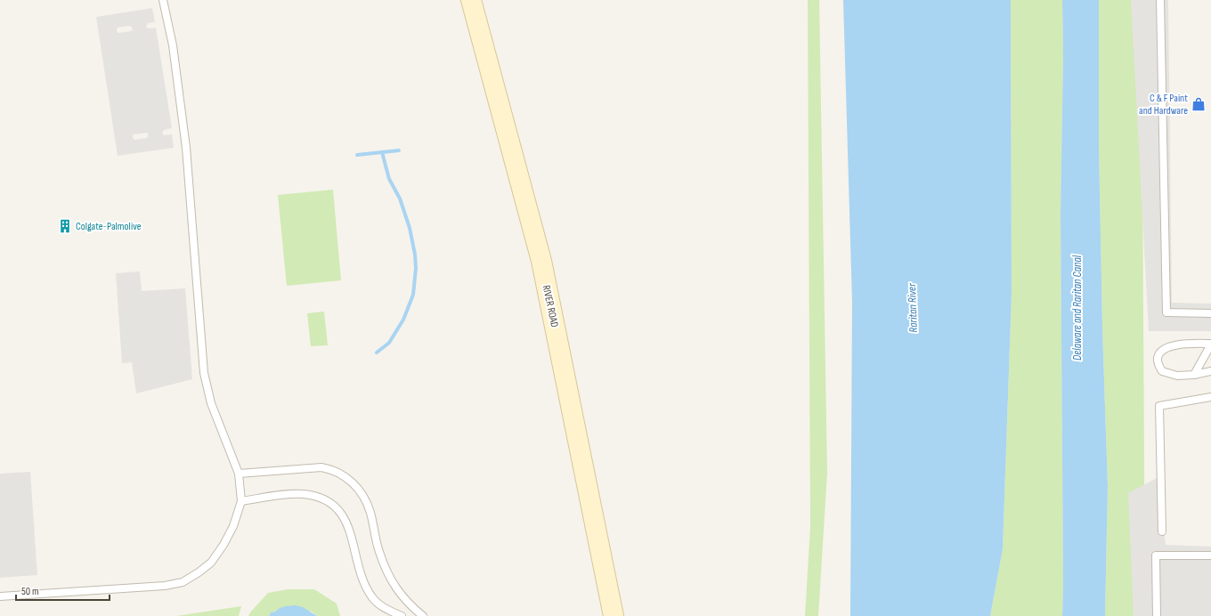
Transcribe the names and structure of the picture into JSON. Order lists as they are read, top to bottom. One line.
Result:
{"streets":{"main road":["RIVER ROAD"]},"water":["Raritan River","Delaware and Raritan Canal"],"places":{"shop":["C & F Paint and Hardware"],"building":["Colgate-Palmolive"]},"scale_bar":"50 m"}
